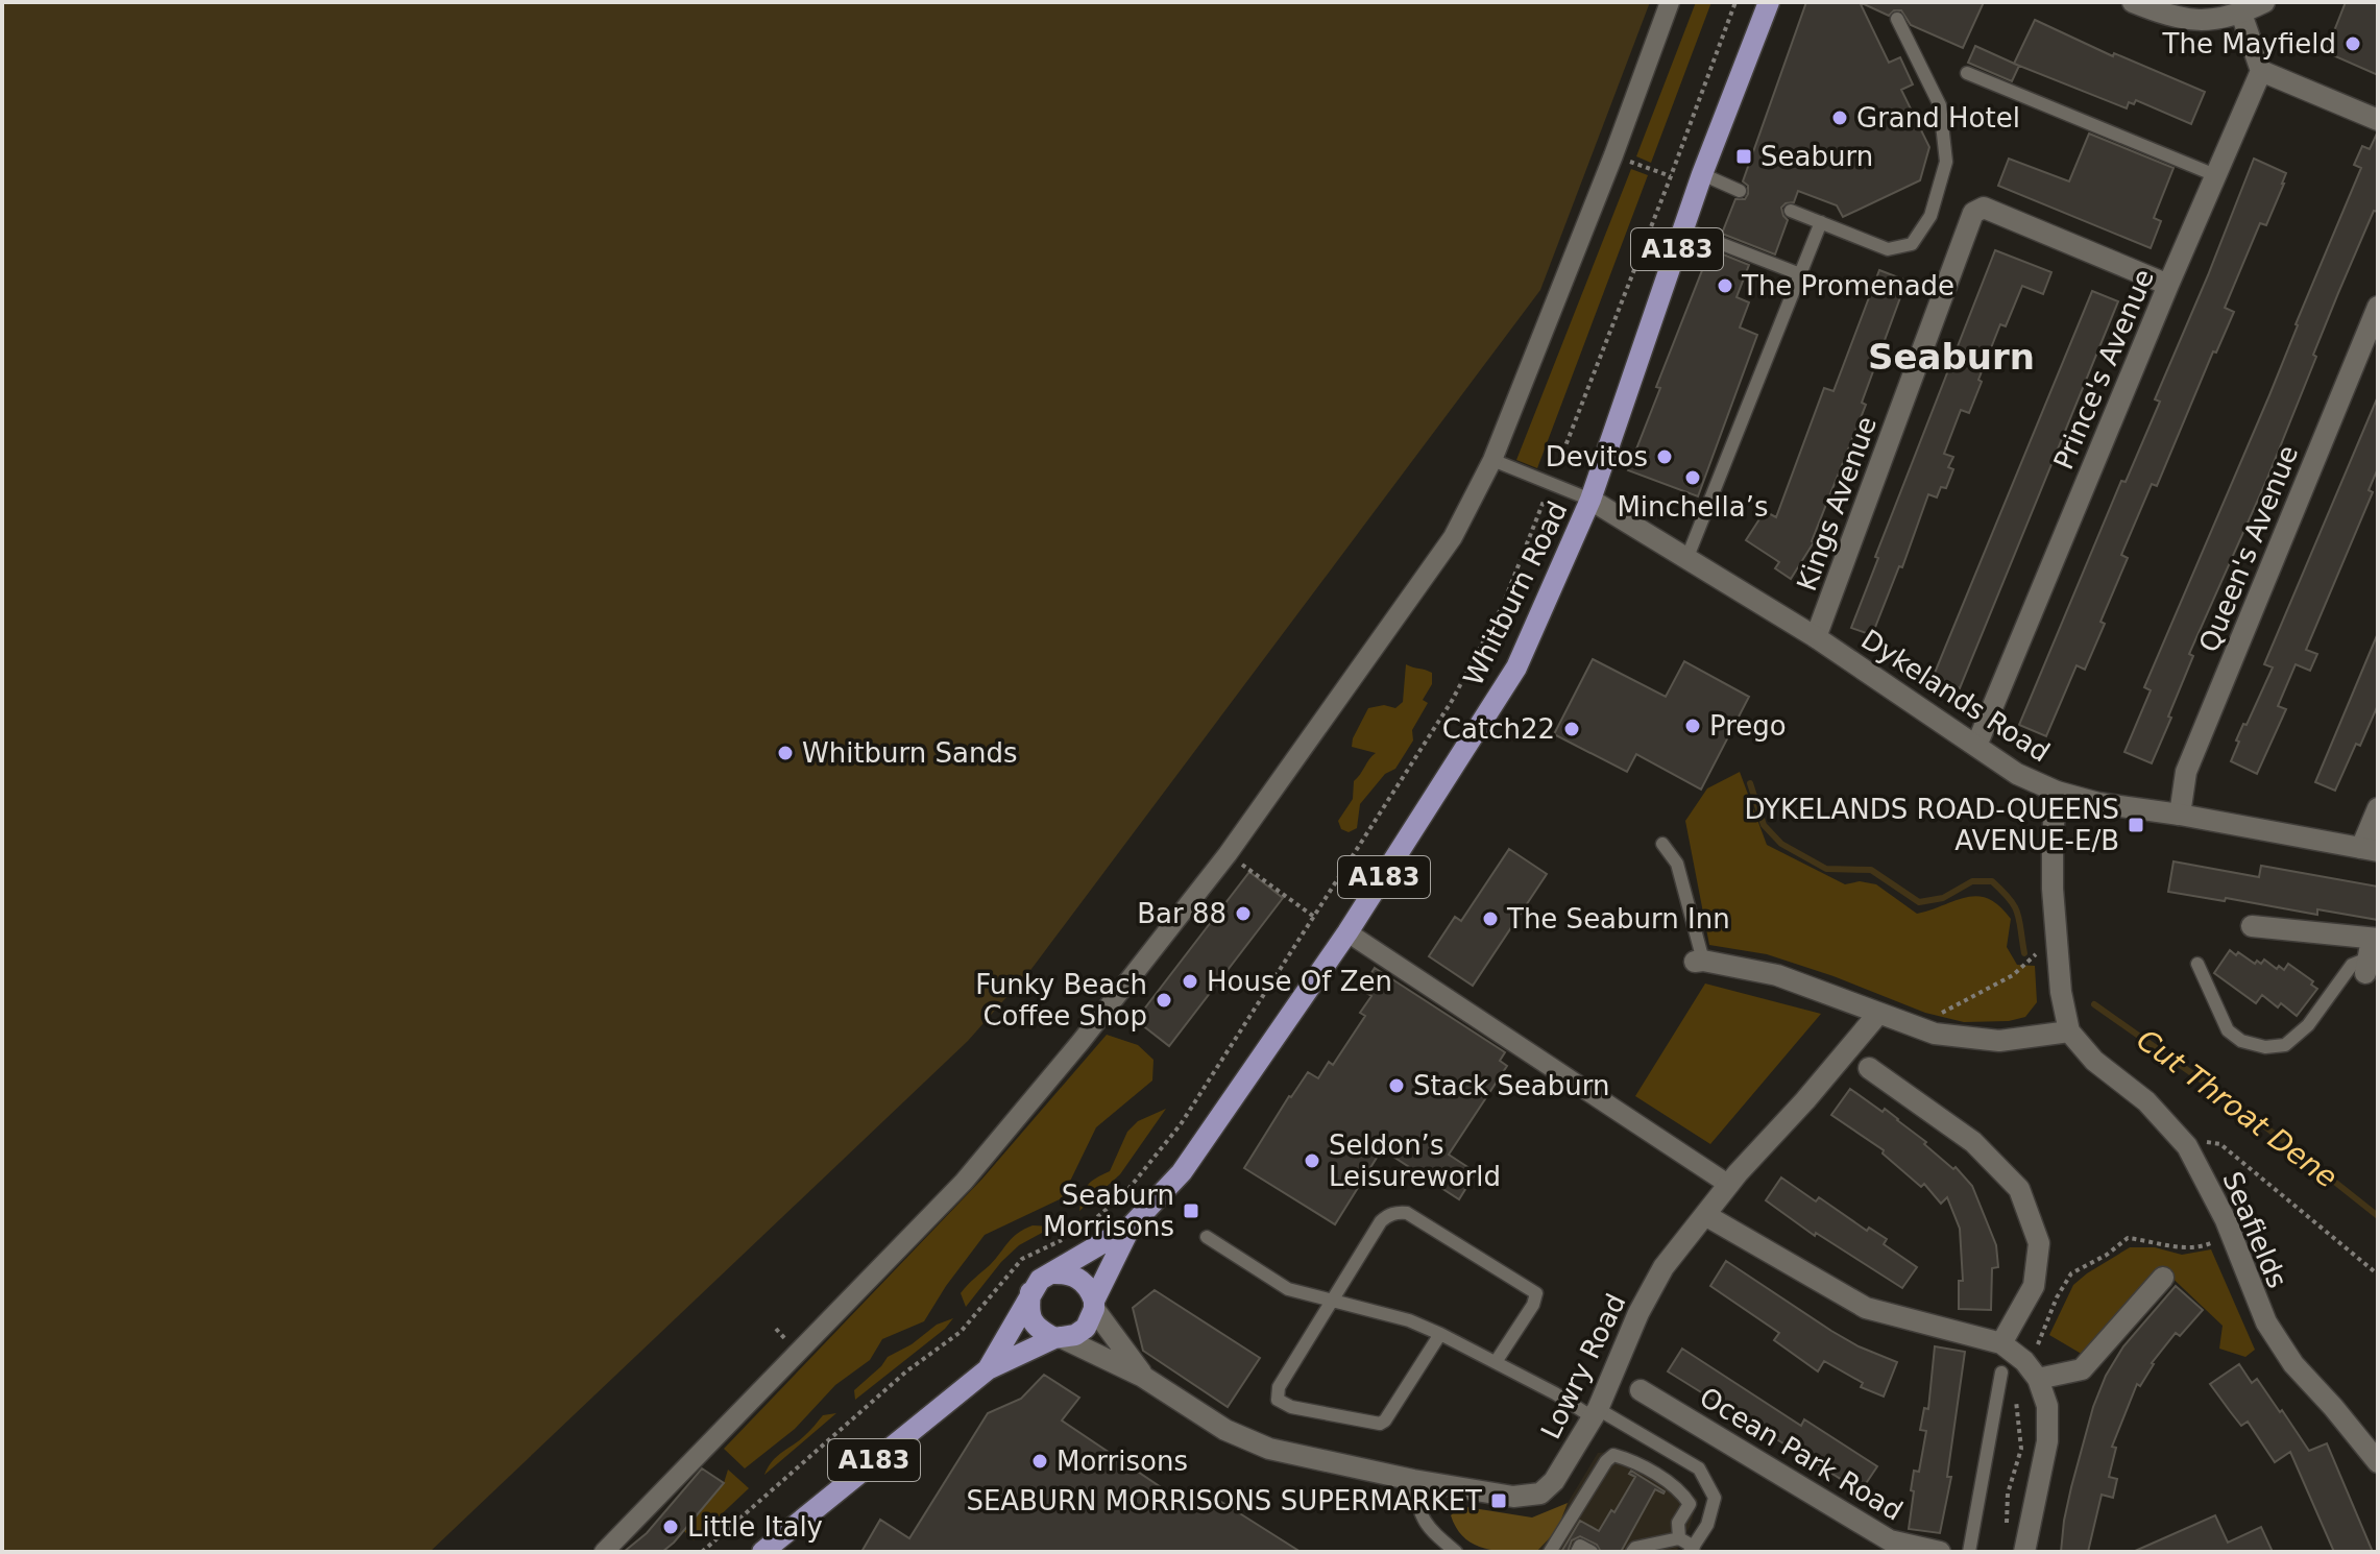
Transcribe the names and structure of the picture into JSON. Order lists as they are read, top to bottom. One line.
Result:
{"streets":{"main road":["A183","Whitburn Road"],"street":["Prince's Avenue","Kings Avenue","Queen's Avenue","Dykelands Road","Seafields","Lowry Road","Ocean Park Road"]},"crossings":[["A183","Whitburn Road"],["A183","Lowry Road"],["Prince's Avenue","Kings Avenue"],["Prince's Avenue","Dykelands Road"],["Kings Avenue","Dykelands Road"],["Queen's Avenue","Dykelands Road"],["Whitburn Road","Dykelands Road"]],"districts":["Seaburn"],"water":["Cut Throat Dene"],"places":{"other":["The Mayfield","Grand Hotel","The Promenade","Devitos","Minchella’s","Prego","Catch22","Whitburn Sands","Bar 88","The Seaburn Inn","House Of Zen","Funky Beach Coffee Shop","Stack Seaburn","Seldon’s Leisureworld","Morrisons","Little Italy"],"transit":["Seaburn","DYKELANDS ROAD-QUEENS AVENUE-E/B","Seaburn Morrisons","SEABURN MORRISONS SUPERMARKET"]}}
